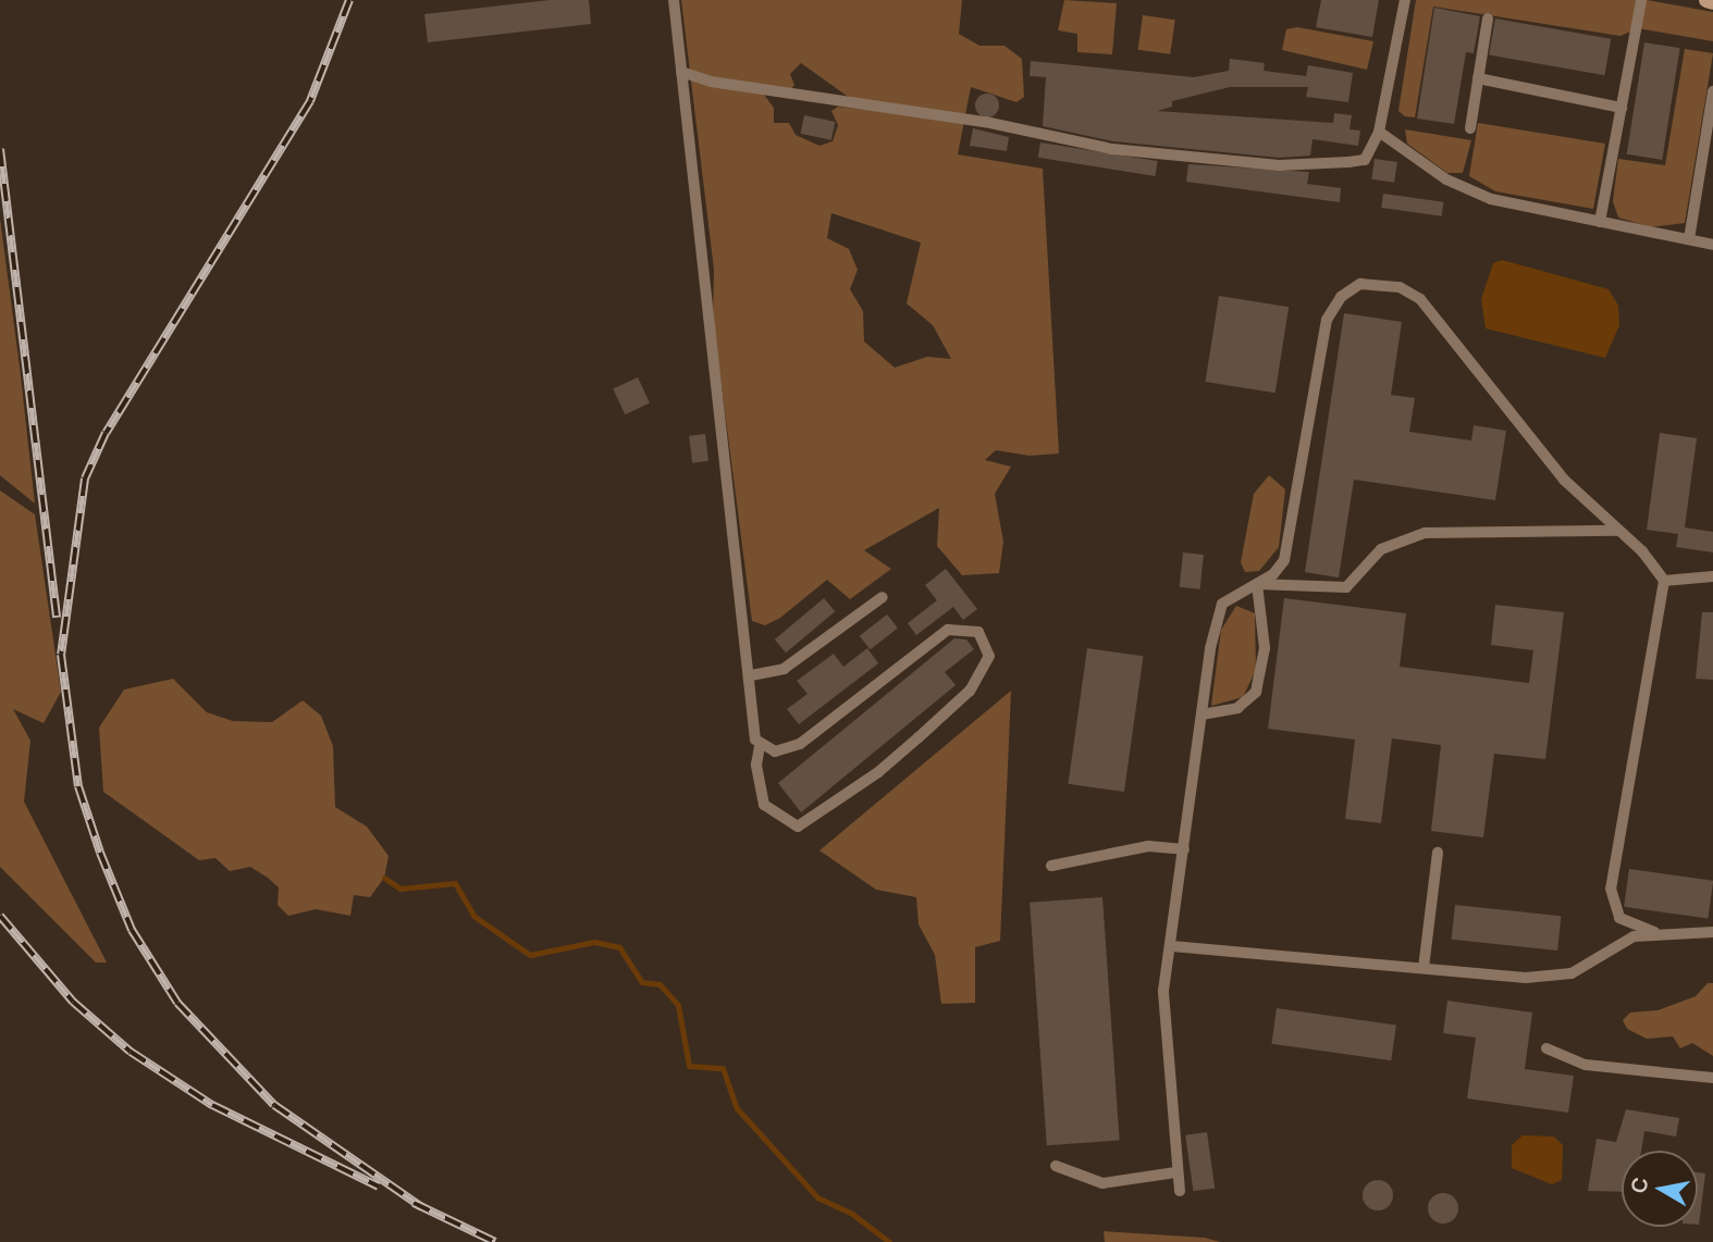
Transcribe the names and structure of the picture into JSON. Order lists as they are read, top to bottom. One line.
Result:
{"north":"left"}
